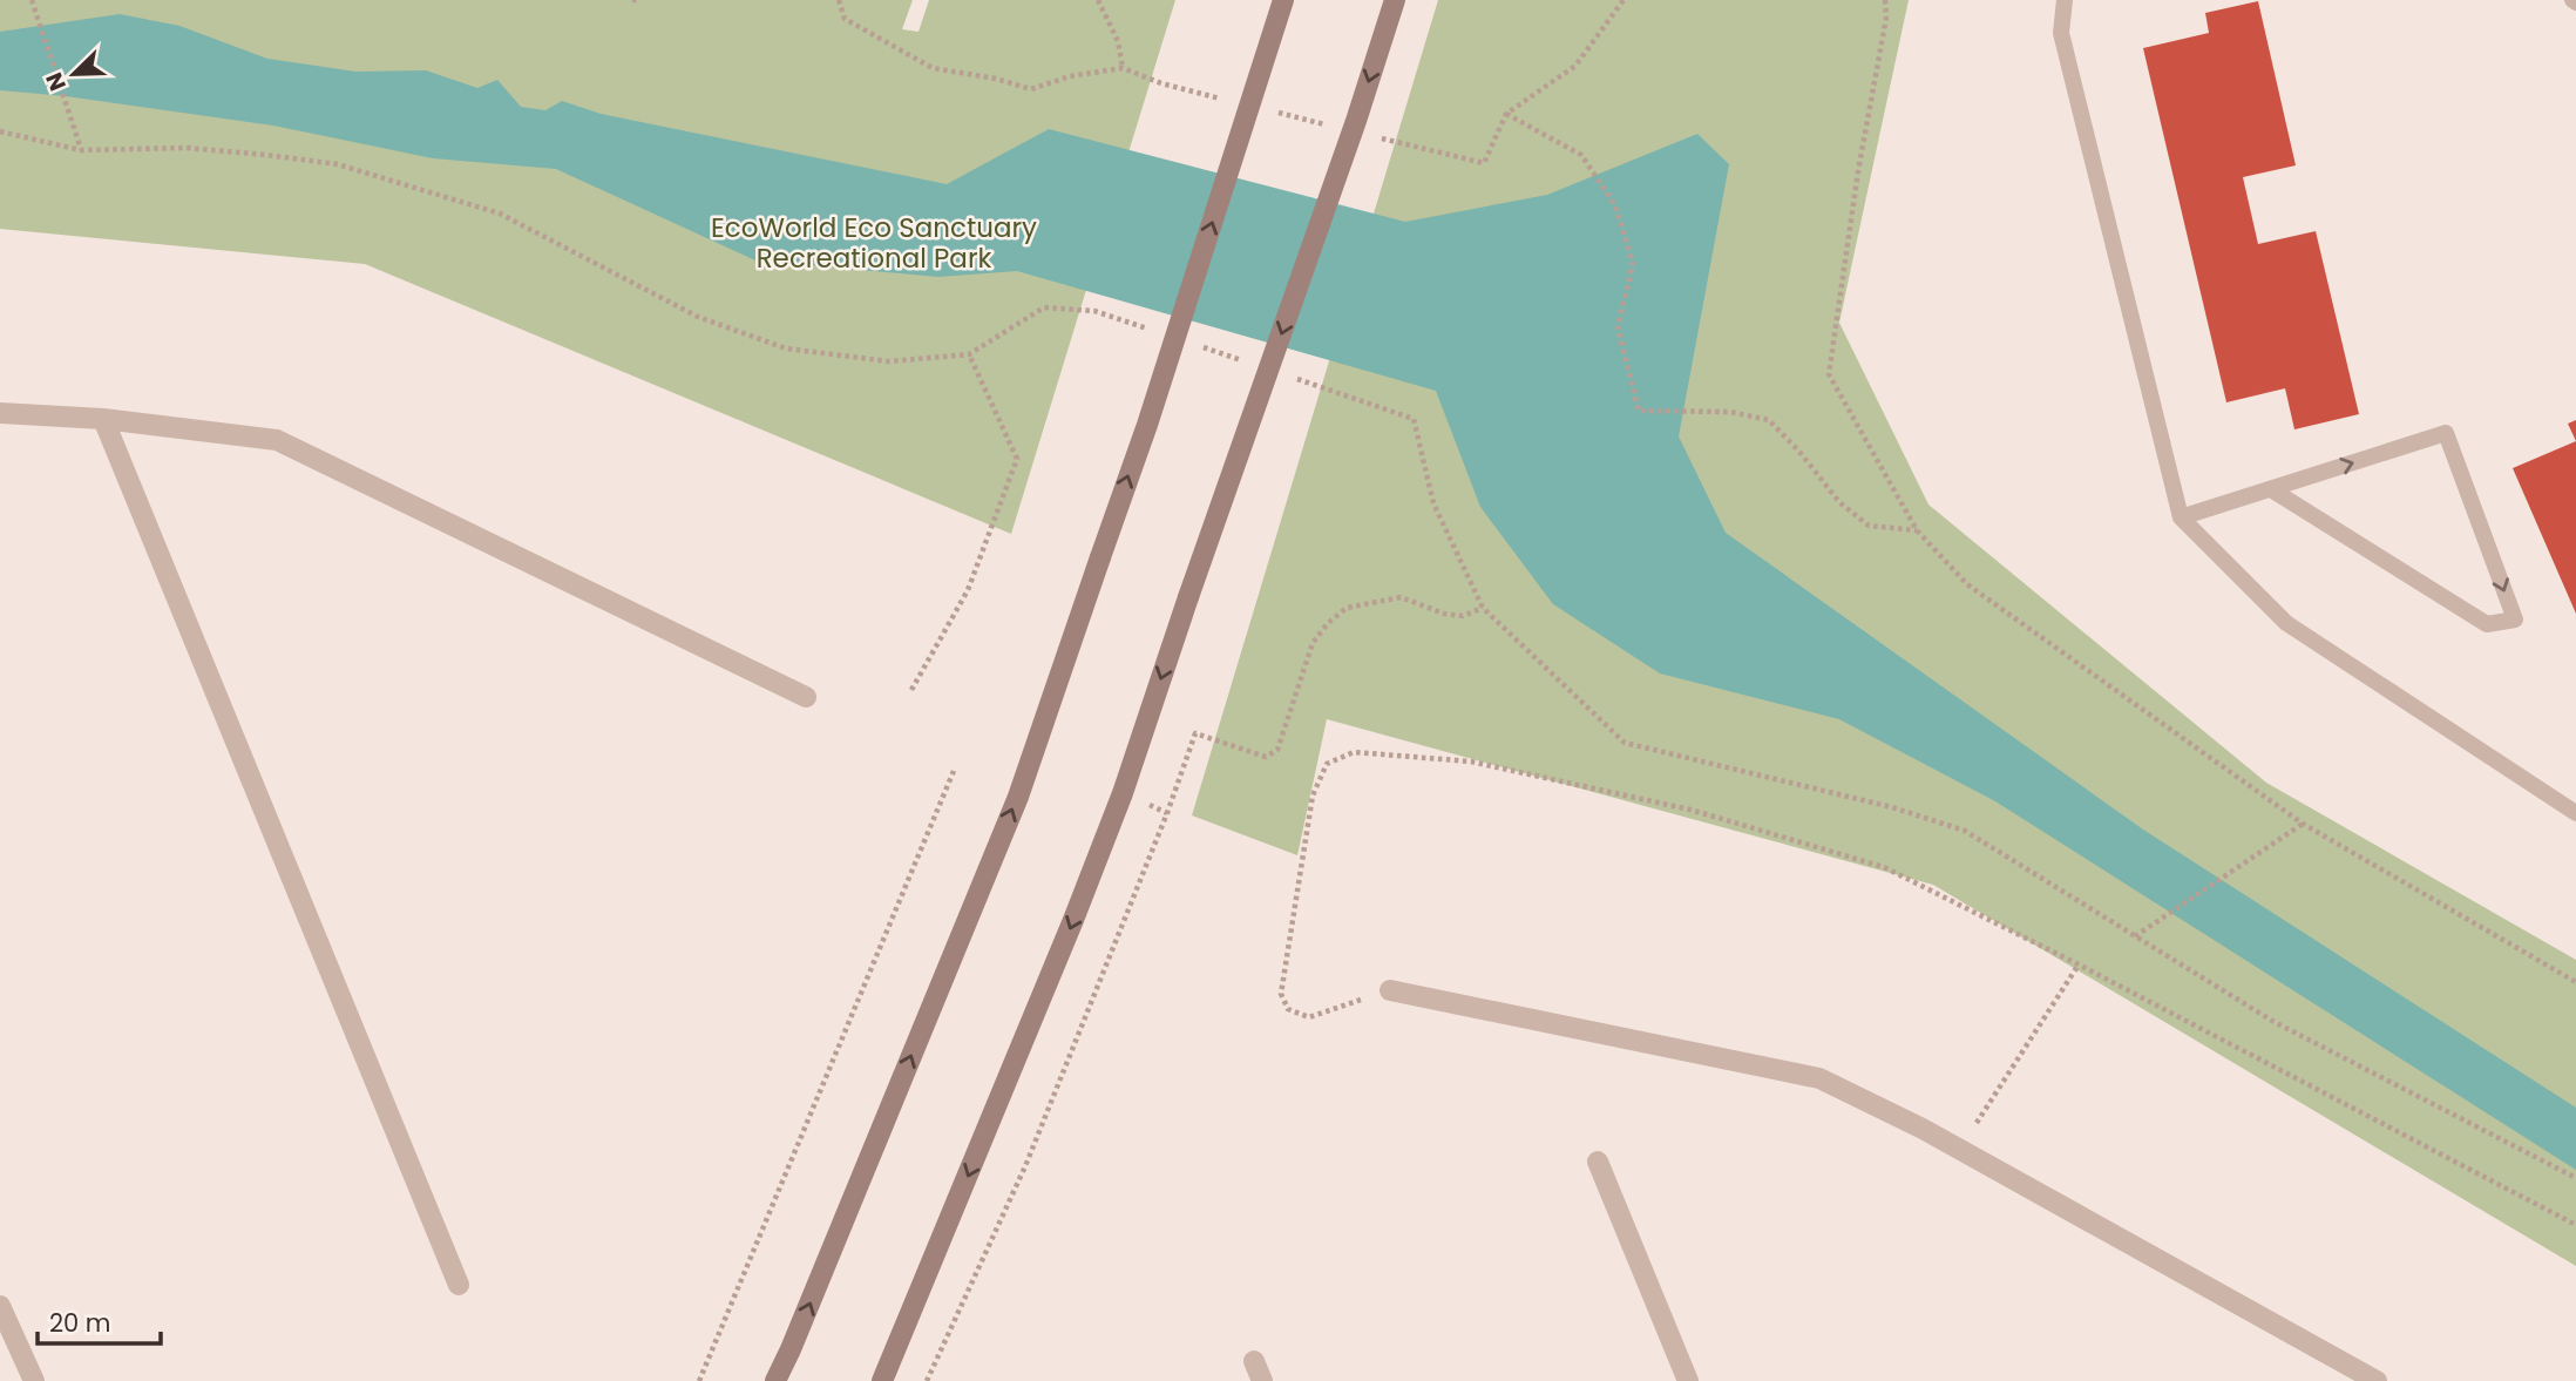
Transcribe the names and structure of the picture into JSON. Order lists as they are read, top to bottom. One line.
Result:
{"parks":["EcoWorld Eco Sanctuary Recreational Park"],"scale_bar":"20 m","north":"bottom left"}
